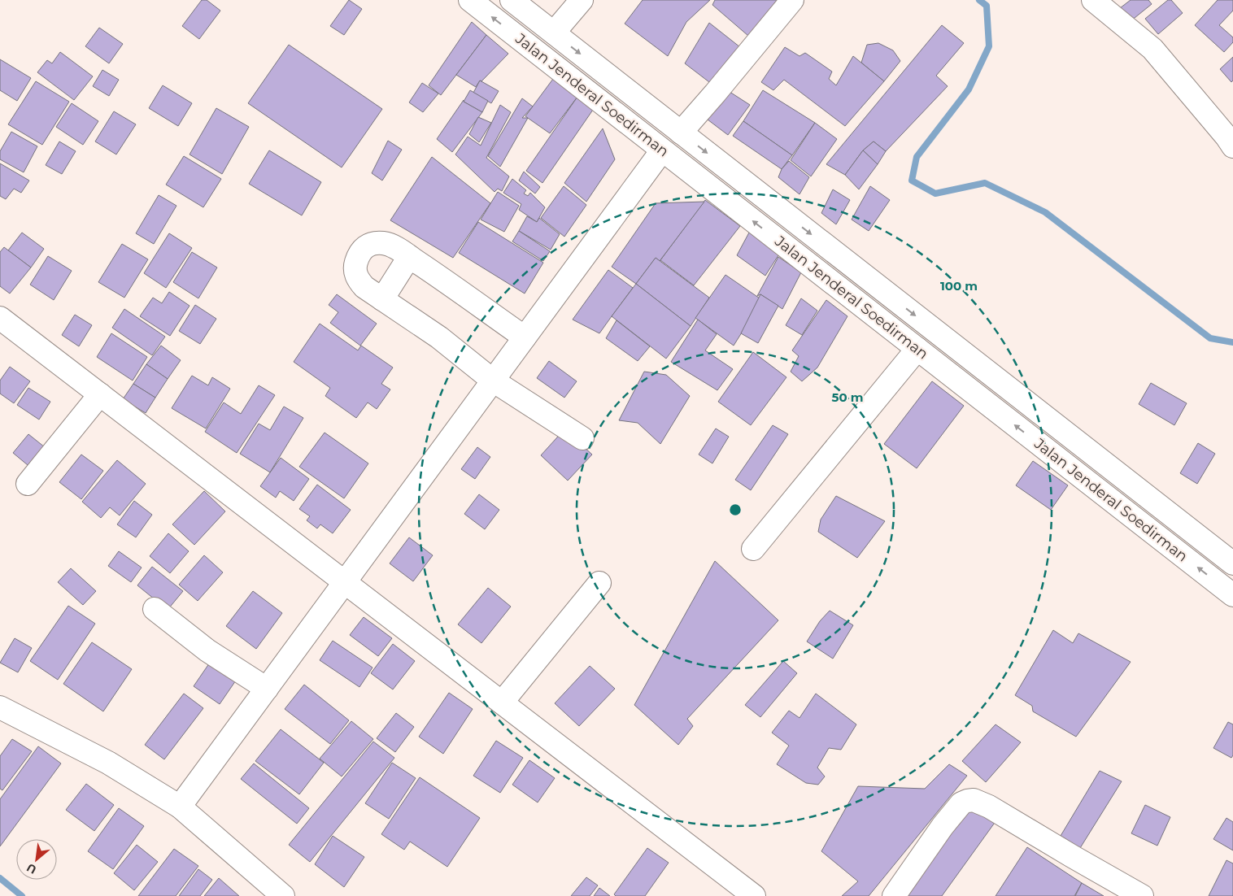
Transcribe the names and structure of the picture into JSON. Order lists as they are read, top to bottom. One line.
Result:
{"streets":{"main road":["Jalan Jenderal Soedirman"]},"north":"bottom left","rings":["100 m","50 m"]}
